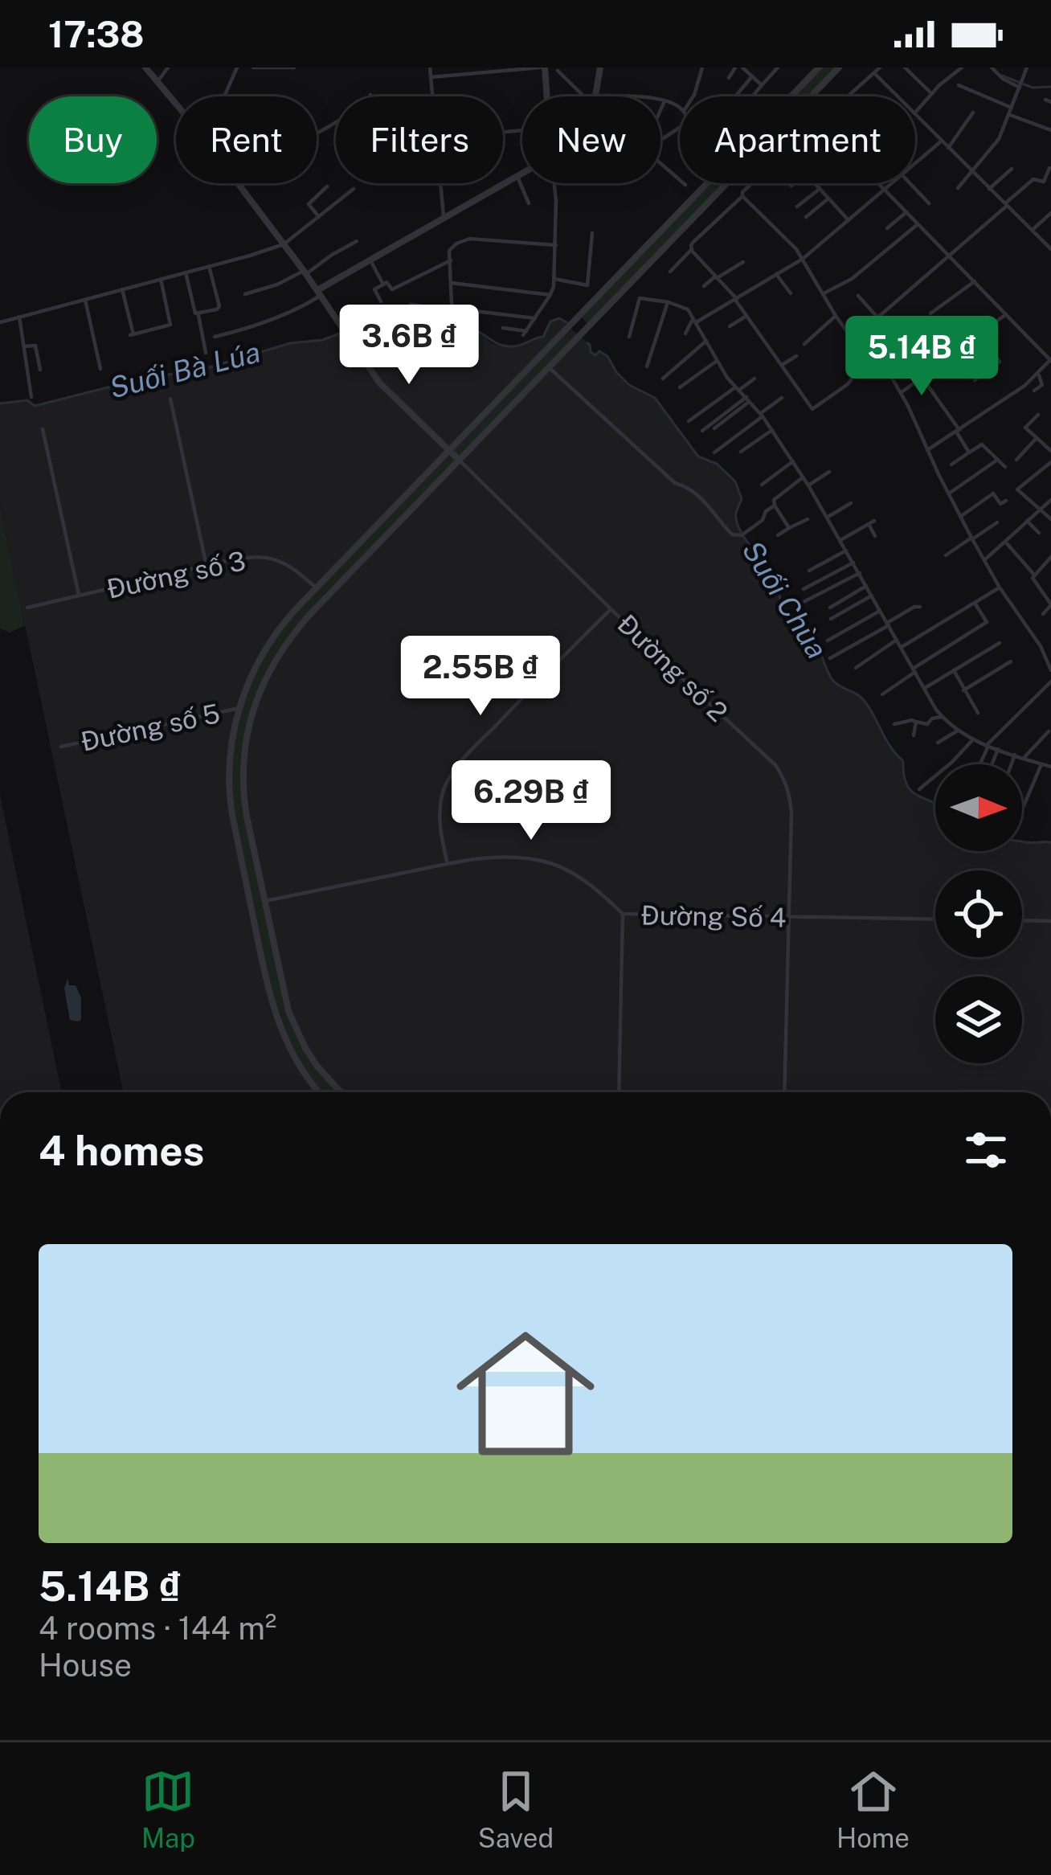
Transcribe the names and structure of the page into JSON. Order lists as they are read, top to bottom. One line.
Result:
{"streets":{"street":["Đường số 3","Đường số 2","Đường số 5","Đường Số 4"]},"crossings":[["Đường số 2","Đường Số 4"]],"water":["Suối Bà Lúa","Suối Chùa"],"north":"right","page":{"status":"17:38","chip":["Buy","Rent","Filters","New","Apartment"],"price":["3.6B ₫","5.14B ₫","2.55B ₫","6.29B ₫"],"heading":"4 homes","list":[{"name":"5.14B ₫","note":"4 rooms · 144 m² · House"}],"tabs":["Map","Saved","Home"]}}
